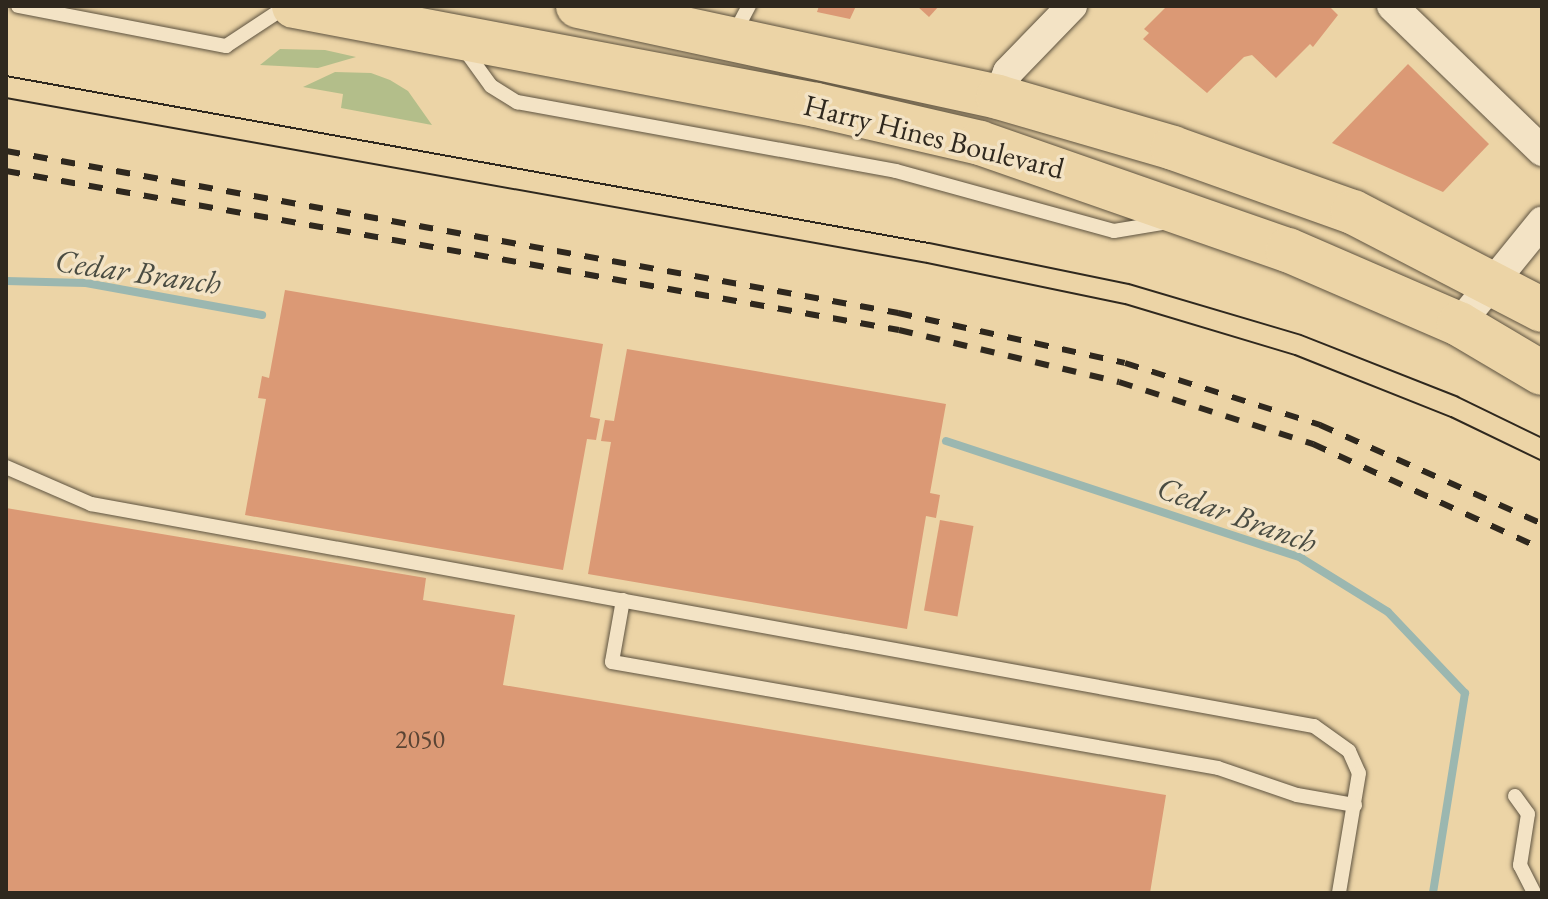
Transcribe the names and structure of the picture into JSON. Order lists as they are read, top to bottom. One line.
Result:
{"streets":{"main road":["Harry Hines Boulevard"]},"water":["Cedar Branch"],"house_numbers":["2050"]}
